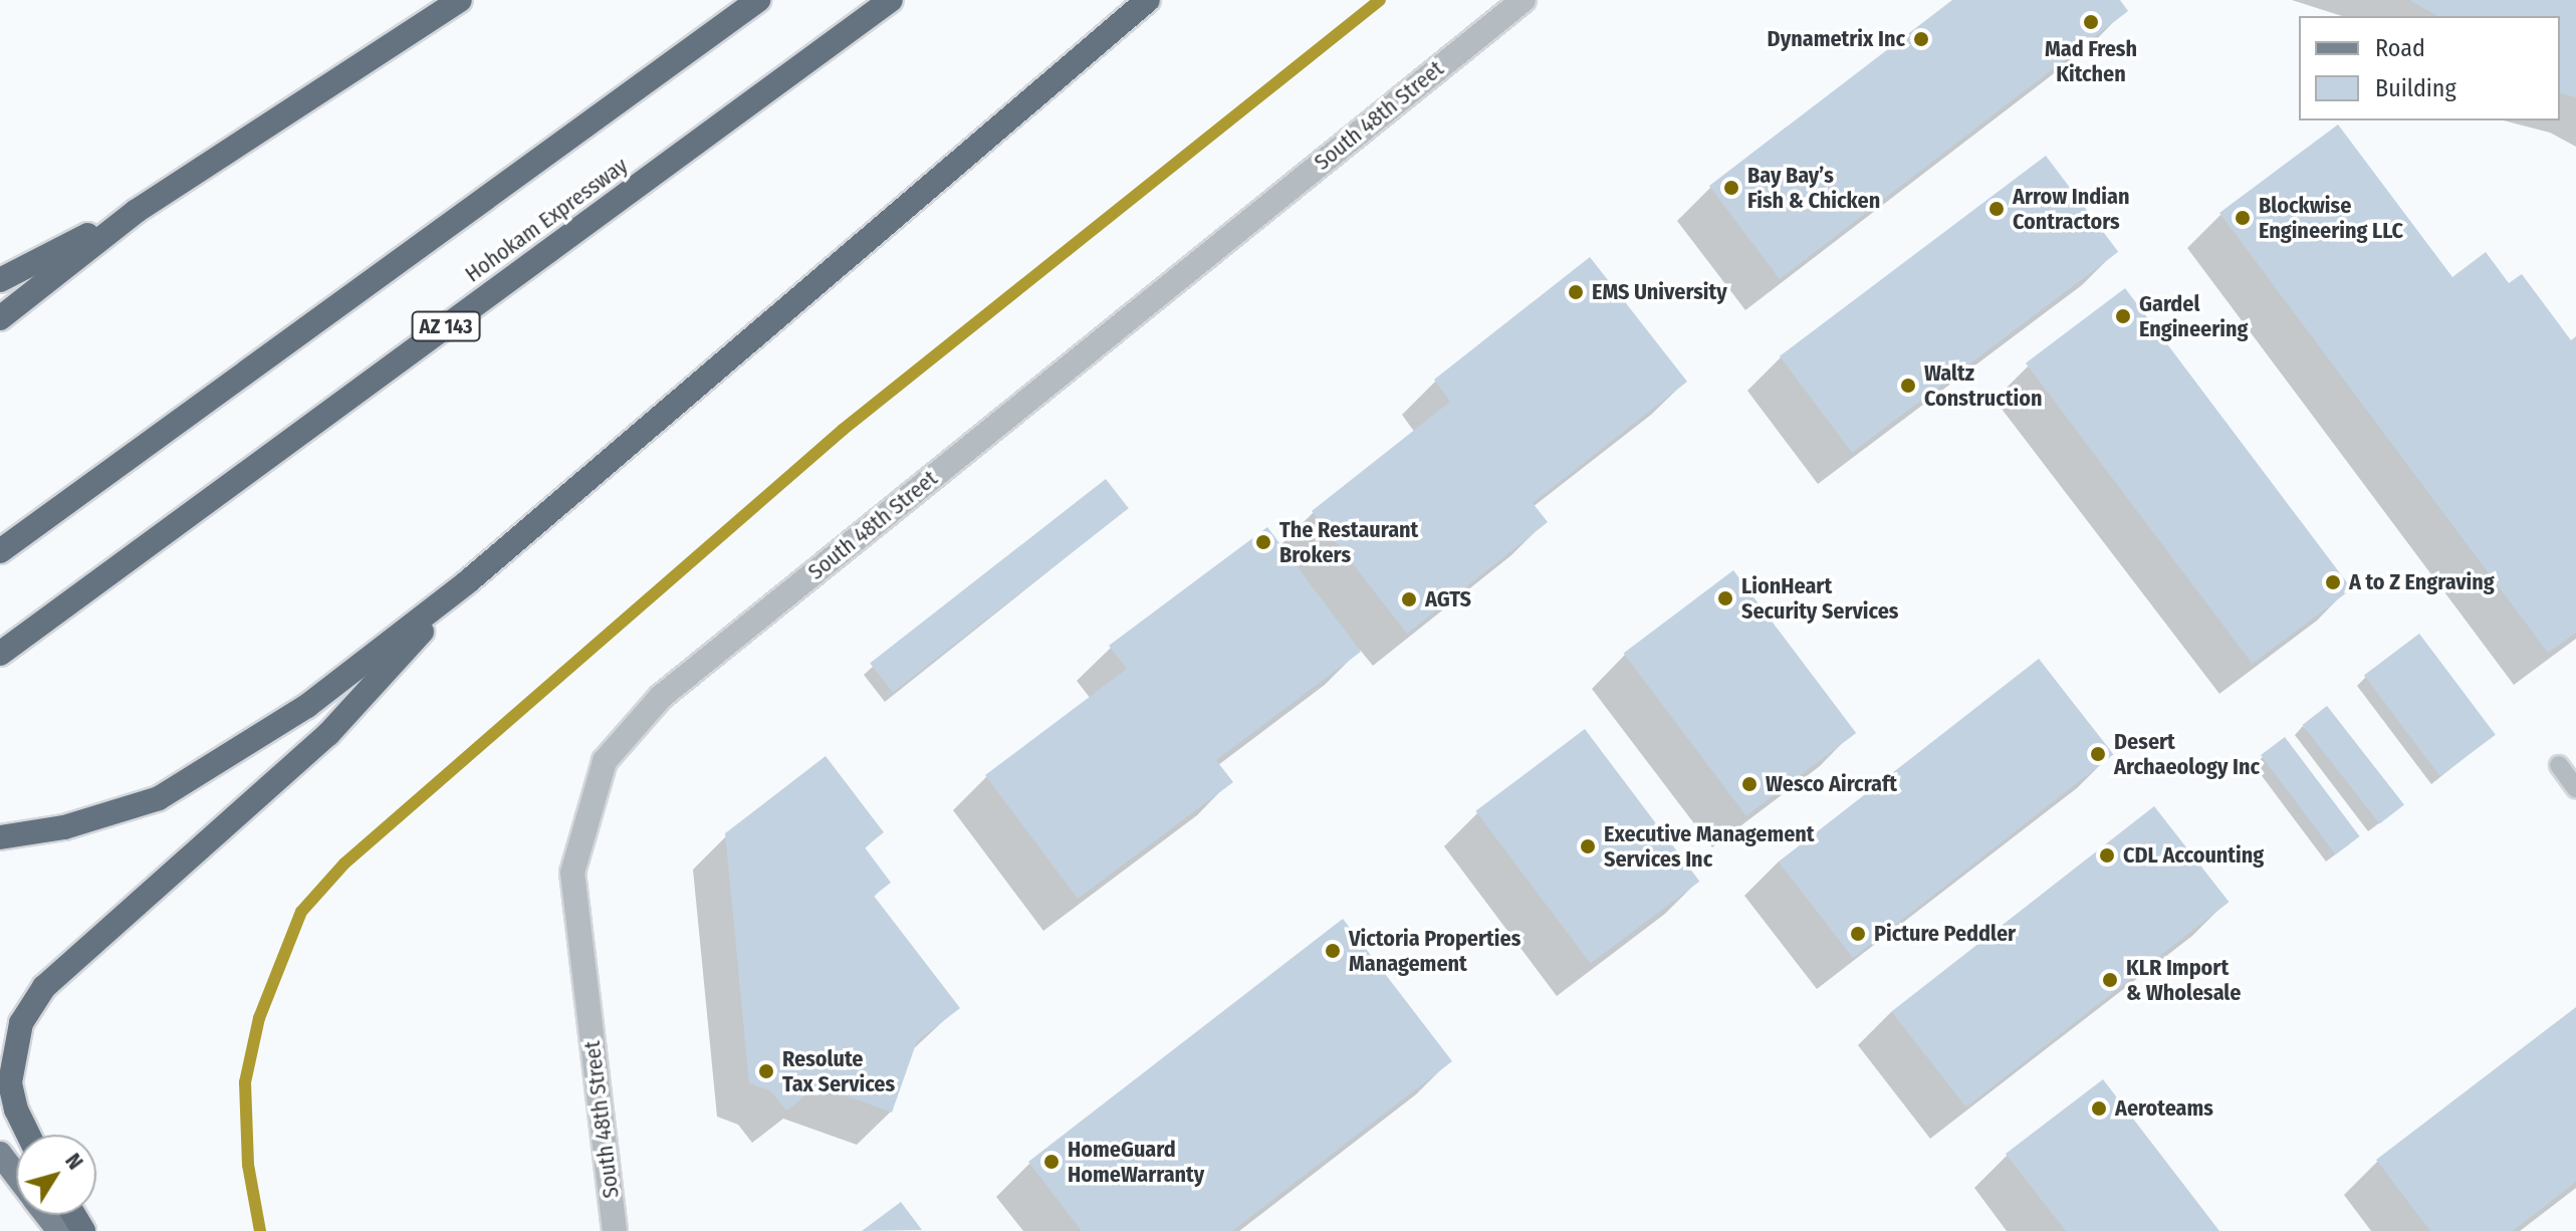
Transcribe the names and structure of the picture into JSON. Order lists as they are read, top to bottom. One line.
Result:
{"streets":{"highway":["Hohokam Expressway","AZ 143"],"street":["South 48th Street"]},"places":["Mad Fresh Kitchen","Dynametrix Inc","Bay Bay’s Fish & Chicken","Arrow Indian Contractors","Blockwise Engineering LLC","EMS University","Gardel Engineering","Waltz Construction","The Restaurant Brokers","A to Z Engraving","LionHeart Security Services","AGTS","Desert Archaeology Inc","Wesco Aircraft","Executive Management Services Inc","CDL Accounting","Picture Peddler","Victoria Properties Management","KLR Import & Wholesale","Resolute Tax Services","Aeroteams","HomeGuard HomeWarranty"],"legend":["Road","Building"],"north":"top right"}
